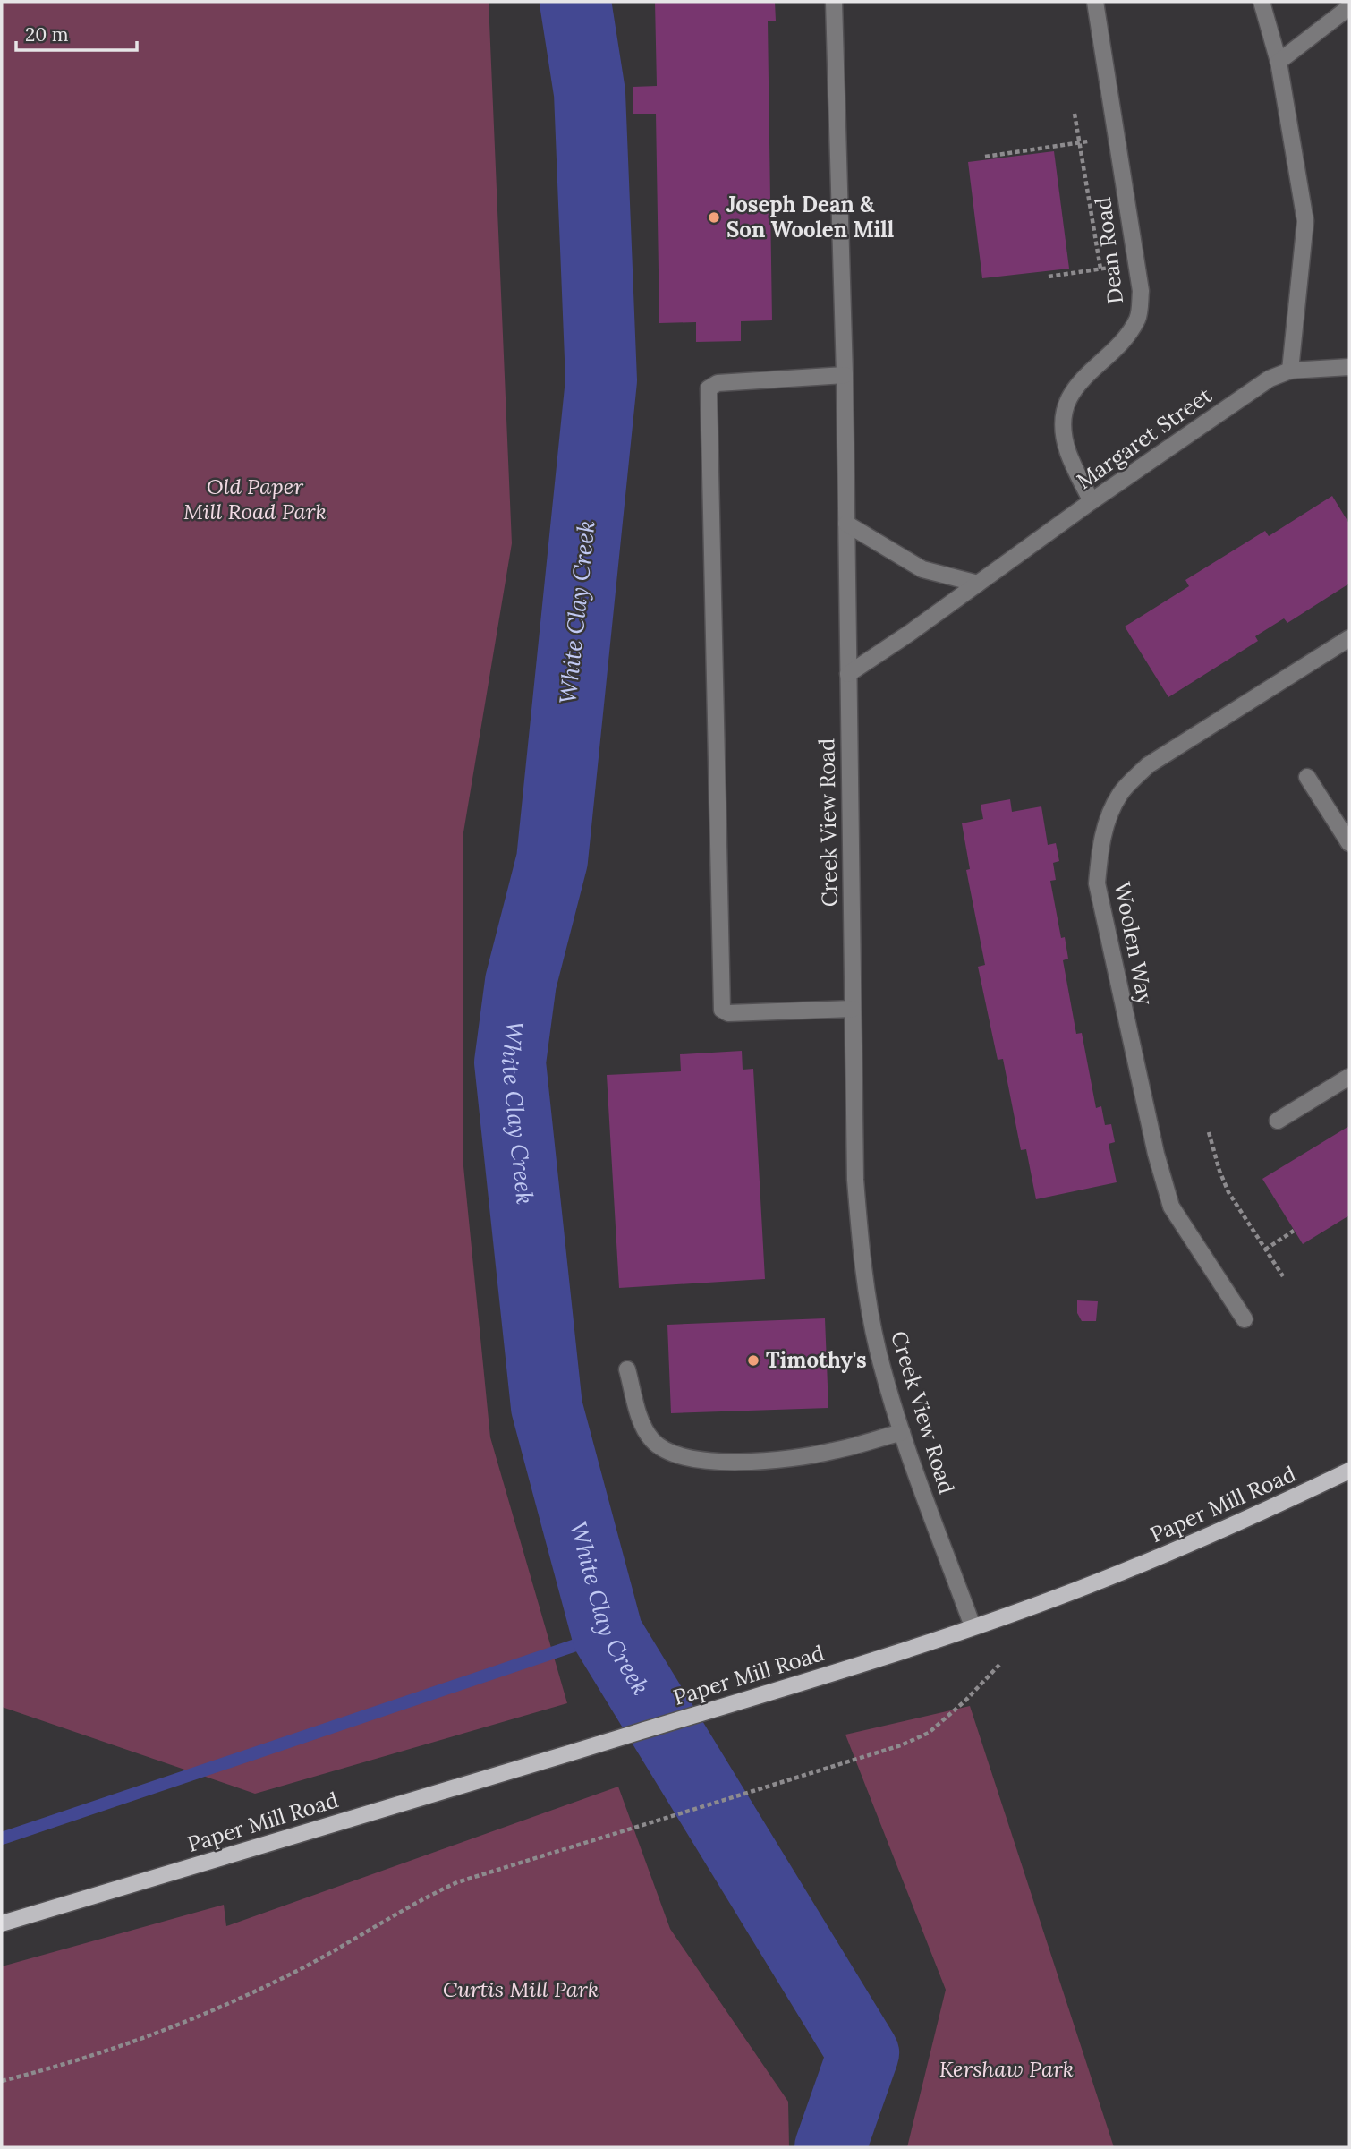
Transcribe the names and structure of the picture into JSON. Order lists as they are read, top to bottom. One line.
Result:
{"streets":{"main road":["Paper Mill Road"],"street":["Dean Road","Margaret Street","Creek View Road","Woolen Way"]},"crossings":[["Dean Road","Margaret Street"],["Margaret Street","Creek View Road"],["Creek View Road","Paper Mill Road"]],"water":["White Clay Creek"],"parks":["Old Paper Mill Road Park","Curtis Mill Park","Kershaw Park"],"places":["Joseph Dean & Son Woolen Mill","Timothy's"],"scale_bar":"20 m"}
